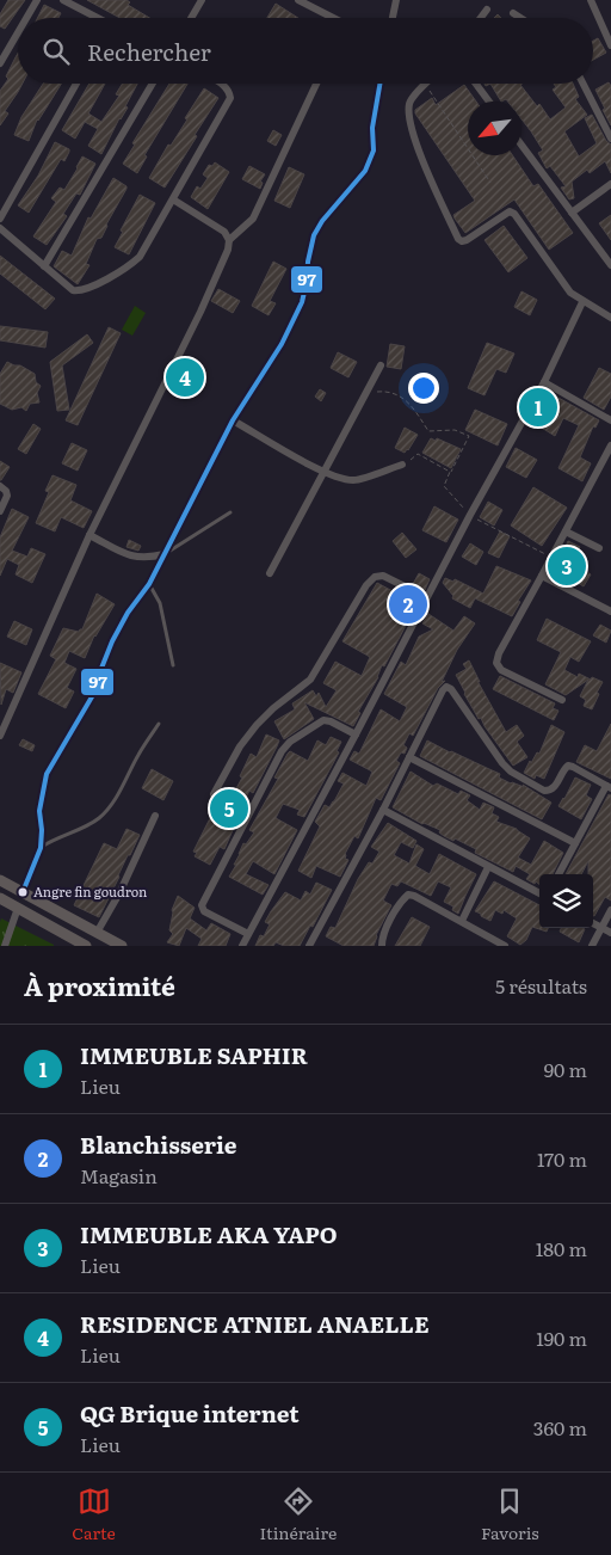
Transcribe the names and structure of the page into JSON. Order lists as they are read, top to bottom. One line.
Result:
{"places":["Angre fin goudron"],"lines":["transit line 97"],"north":"bottom left","page":{"search":"Rechercher","pins":["4","1","3","2","5"],"heading":["À proximité","5 résultats"],"list":[{"mark":"1","name":"IMMEUBLE SAPHIR","note":"Lieu","value":"90 m"},{"mark":"2","name":"Blanchisserie","note":"Magasin","value":"170 m"},{"mark":"3","name":"IMMEUBLE AKA YAPO","note":"Lieu","value":"180 m"},{"mark":"4","name":"RESIDENCE ATNIEL ANAELLE","note":"Lieu","value":"190 m"},{"mark":"5","name":"QG Brique internet","note":"Lieu","value":"360 m"}],"nav":["Carte","Itinéraire","Favoris"]}}
